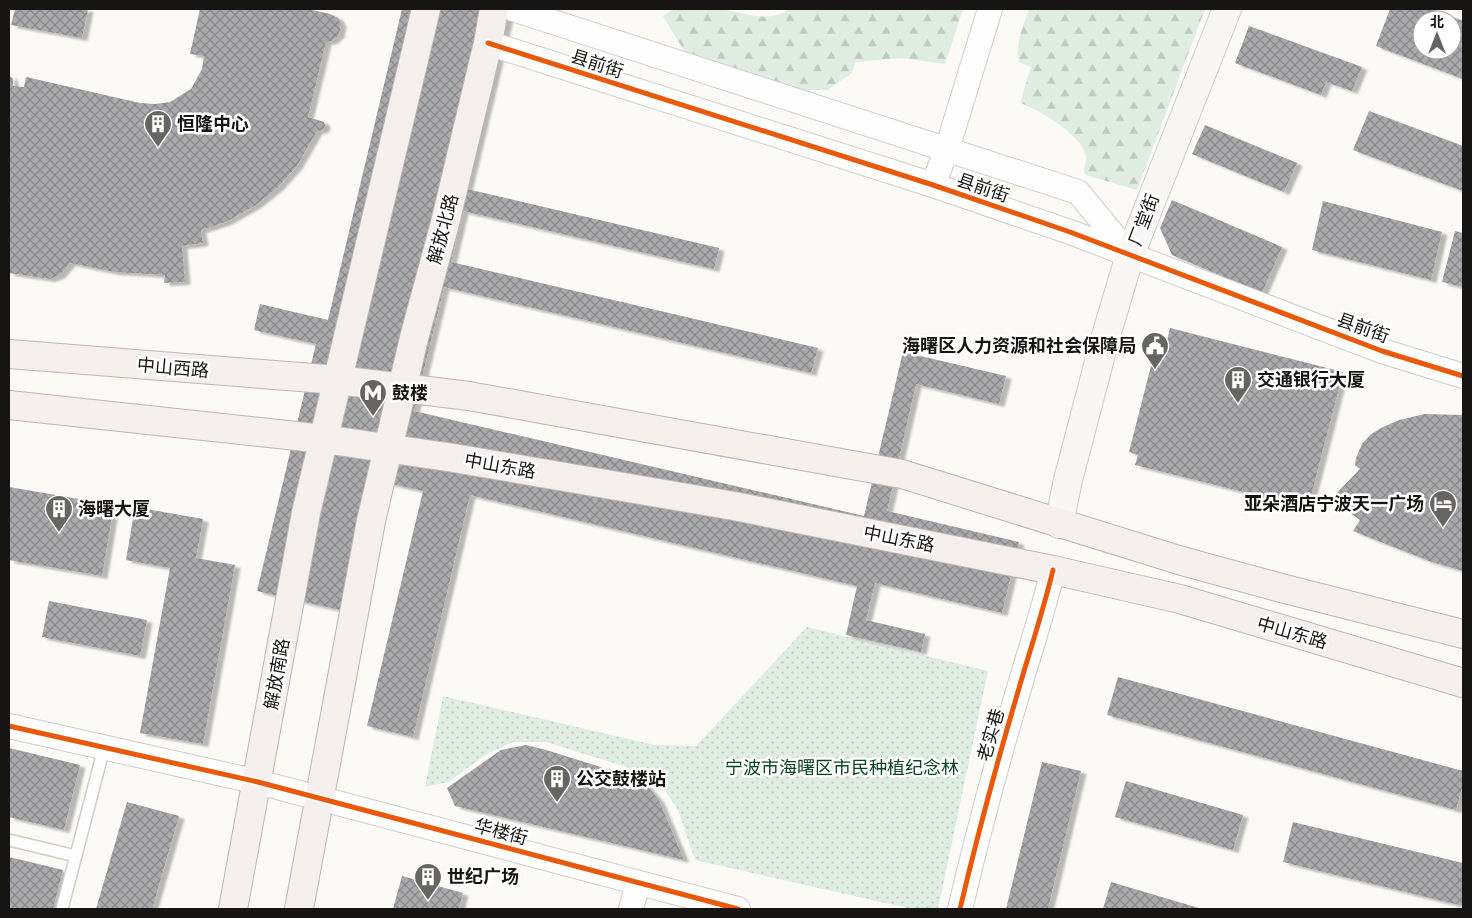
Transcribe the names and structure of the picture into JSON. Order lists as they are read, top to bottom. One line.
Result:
{"streets":{"main road":["解放北路","中山西路","中山东路","解放南路"],"street":["县前街","厂堂街","老实巷","华楼街"]},"crossings":[["县前街","厂堂街"],["县前街","解放北路"],["解放北路","中山东路"],["中山东路","解放南路"],["中山东路","老实巷"],["解放南路","华楼街"]],"parks":["宁波市海曙区市民种植纪念林"],"places":{"building":["恒隆中心","交通银行大厦","海曙大厦","公交鼓楼站","世纪广场"],"public building":["海曙区人力资源和社会保障局"],"metro station":["鼓楼"],"hotel":["亚朵酒店宁波天一广场"]},"north":"top"}
